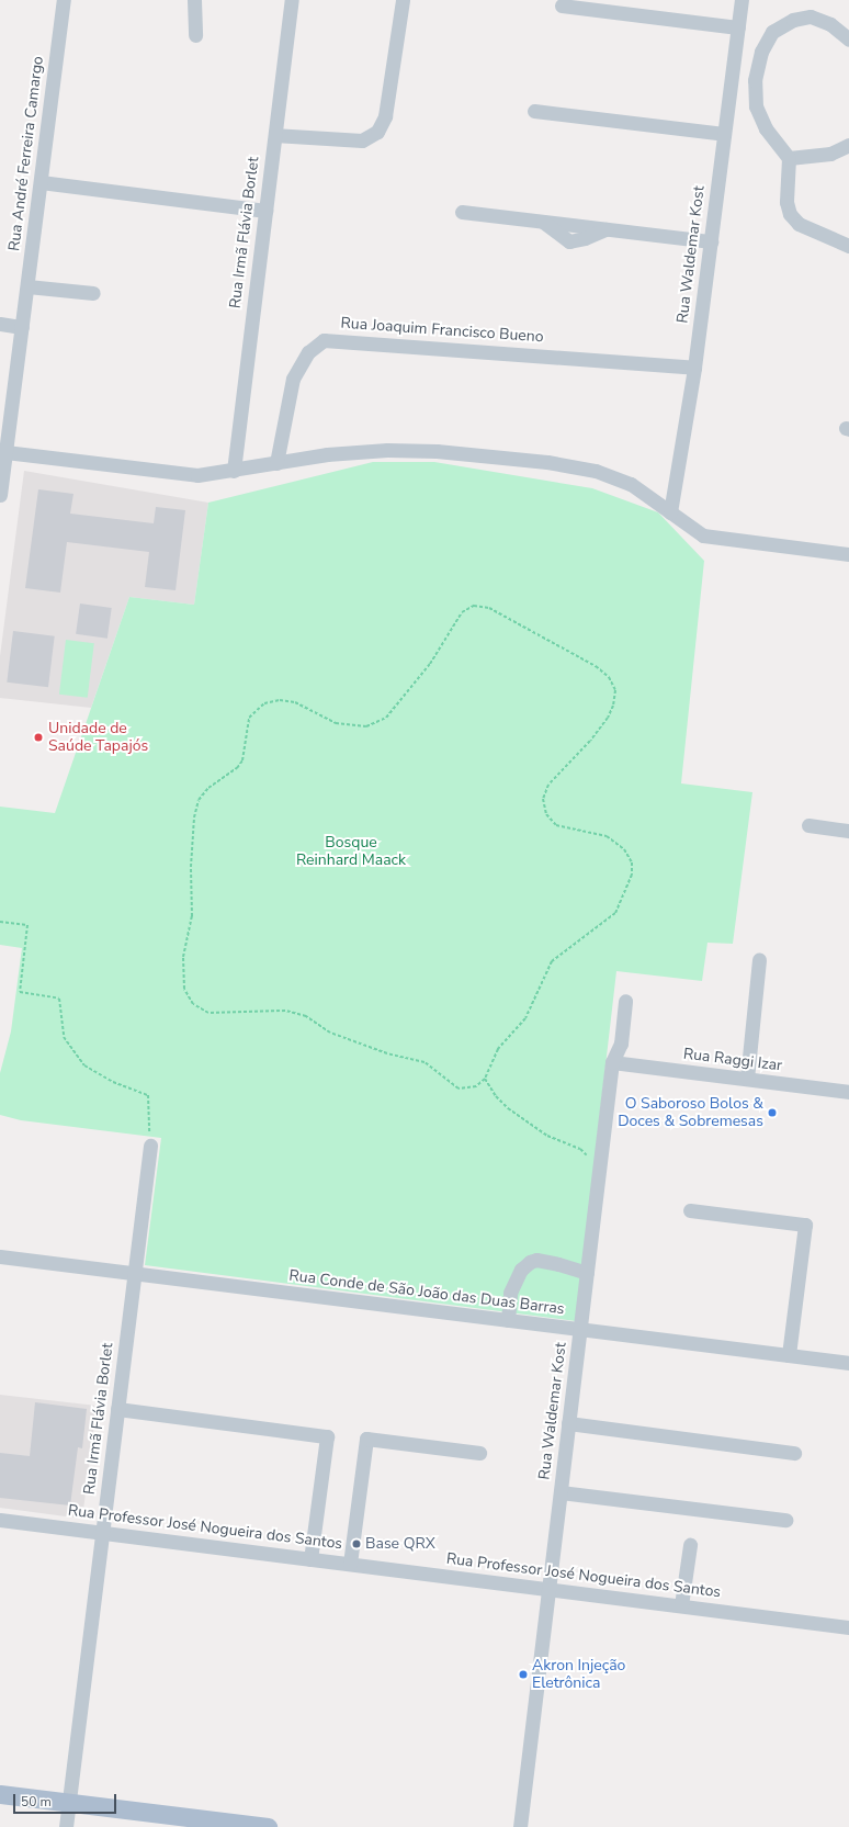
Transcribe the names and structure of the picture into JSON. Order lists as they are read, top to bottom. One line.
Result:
{"streets":{"street":["Rua André Ferreira Camargo","Rua Irmã Flávia Borlet","Rua Waldemar Kost","Rua Joaquim Francisco Bueno","Rua Raggi Izar","Rua Conde de São João das Duas Barras","Rua Professor José Nogueira dos Santos"]},"crossings":[["Rua Irmã Flávia Borlet","Rua Conde de São João das Duas Barras"],["Rua Irmã Flávia Borlet","Rua Professor José Nogueira dos Santos"],["Rua Waldemar Kost","Rua Joaquim Francisco Bueno"],["Rua Waldemar Kost","Rua Raggi Izar"],["Rua Waldemar Kost","Rua Conde de São João das Duas Barras"],["Rua Waldemar Kost","Rua Professor José Nogueira dos Santos"]],"parks":["Bosque Reinhard Maack"],"places":["Unidade de Saúde Tapajós","O Saboroso Bolos & Doces & Sobremesas","Base QRX","Akron Injeção Eletrônica"],"scale_bar":"50 m"}
